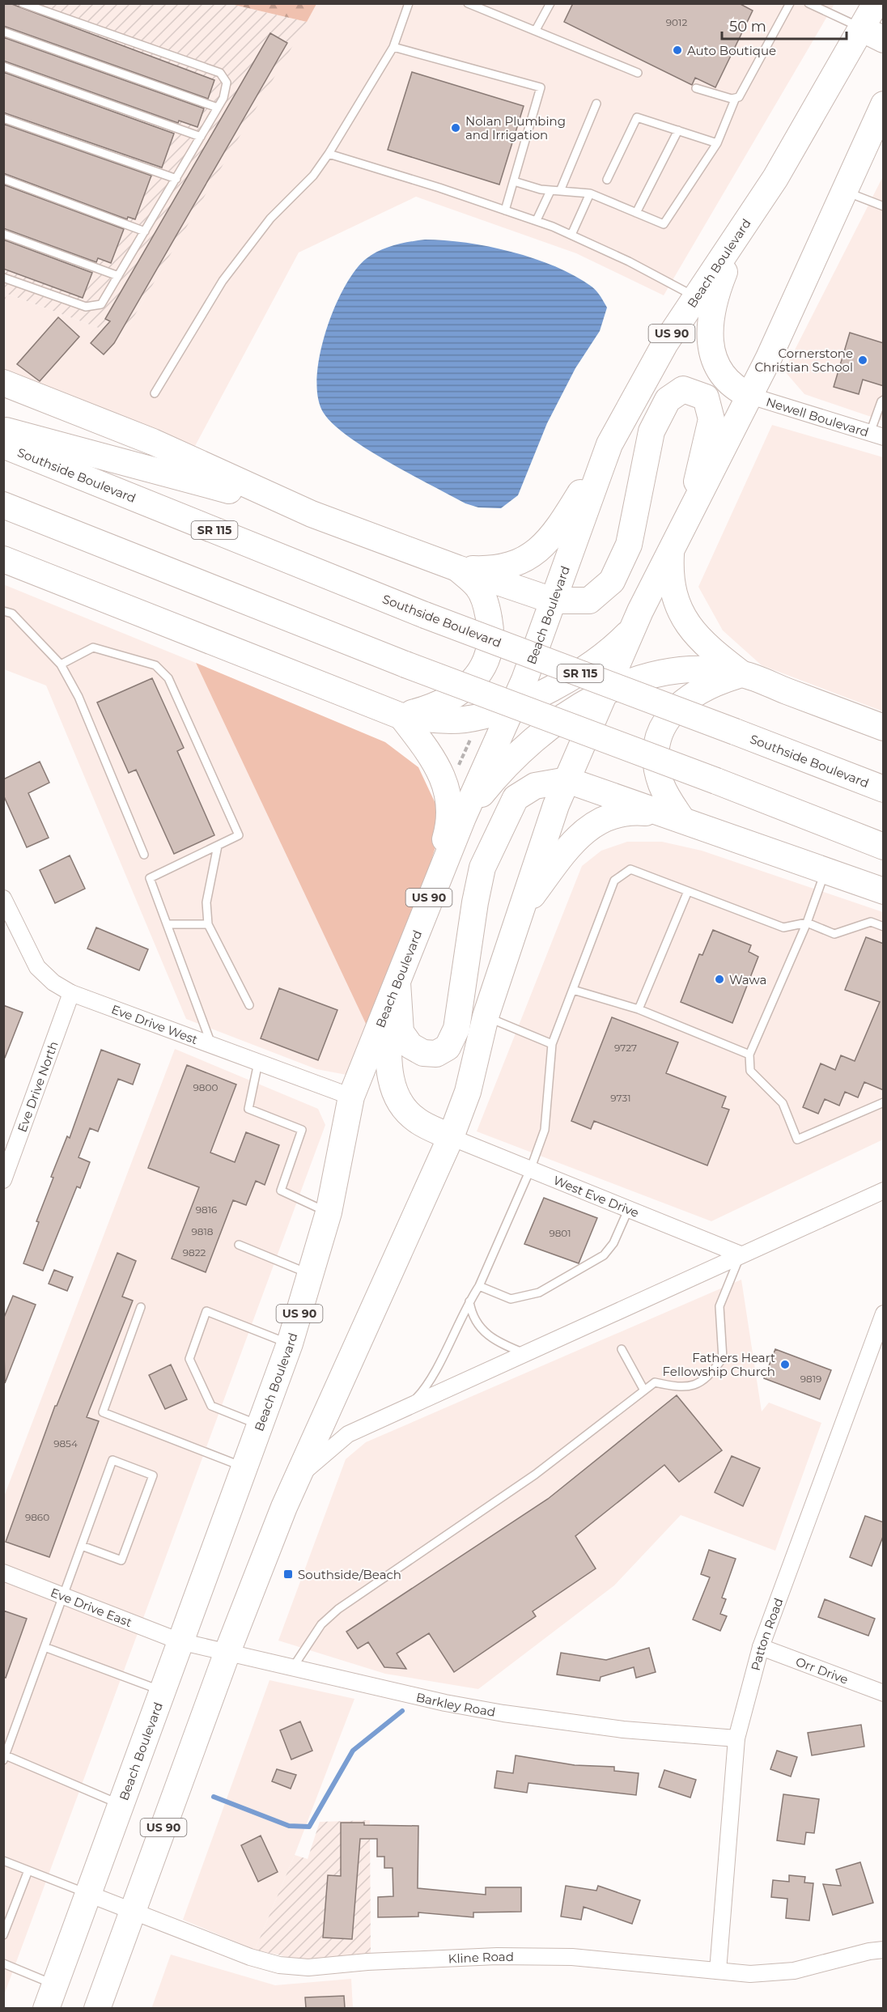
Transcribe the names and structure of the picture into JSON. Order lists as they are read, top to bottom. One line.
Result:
{"streets":{"highway":["Beach Boulevard","US 90","Southside Boulevard","SR 115"],"street":["Newell Boulevard","Eve Drive West","Eve Drive North","West Eve Drive","Eve Drive East","Patton Road","Orr Drive","Barkley Road","Kline Road"]},"crossings":[["Beach Boulevard","Eve Drive West"],["Beach Boulevard","Eve Drive East"],["Beach Boulevard","Barkley Road"],["Beach Boulevard","Kline Road"],["US 90","Newell Boulevard"],["US 90","West Eve Drive"],["US 90","Barkley Road"],["US 90","Kline Road"],["Eve Drive West","Eve Drive North"],["Eve Drive East","Barkley Road"],["Patton Road","Orr Drive"],["Patton Road","Barkley Road"],["Patton Road","Kline Road"]],"places":{"other":["Auto Boutique","Nolan Plumbing and Irrigation","Cornerstone Christian School","Wawa","Fathers Heart Fellowship Church"],"transit":["Southside/Beach"]},"house_numbers":["9012","9727","9800","9731","9816","9818","9801","9822","9819","9854","9860"],"scale_bar":"50 m"}
